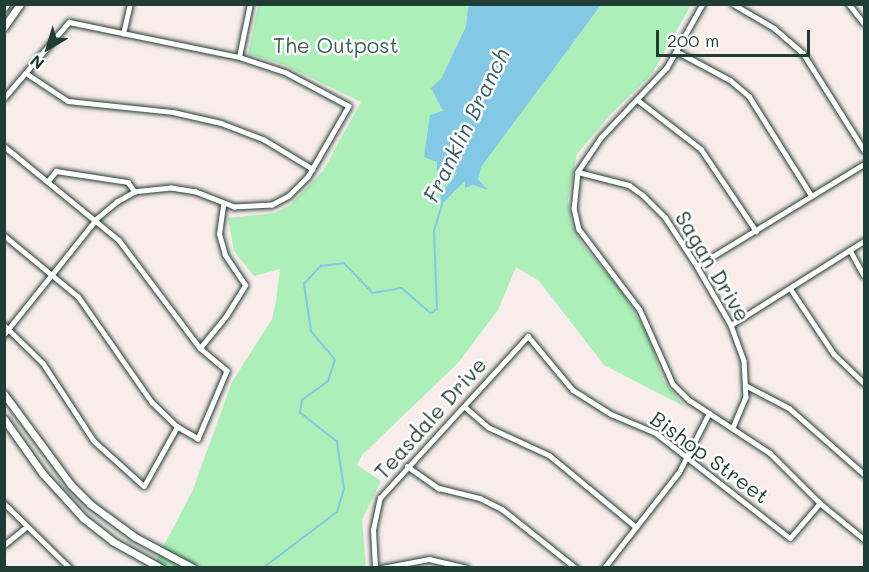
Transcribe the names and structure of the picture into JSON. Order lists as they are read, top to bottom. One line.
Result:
{"streets":{"street":["Sagan Drive","Teasdale Drive","Bishop Street"]},"crossings":[["Teasdale Drive","Bishop Street"]],"water":["Franklin Branch"],"parks":["The Outpost"],"scale_bar":"200 m","north":"bottom left"}
